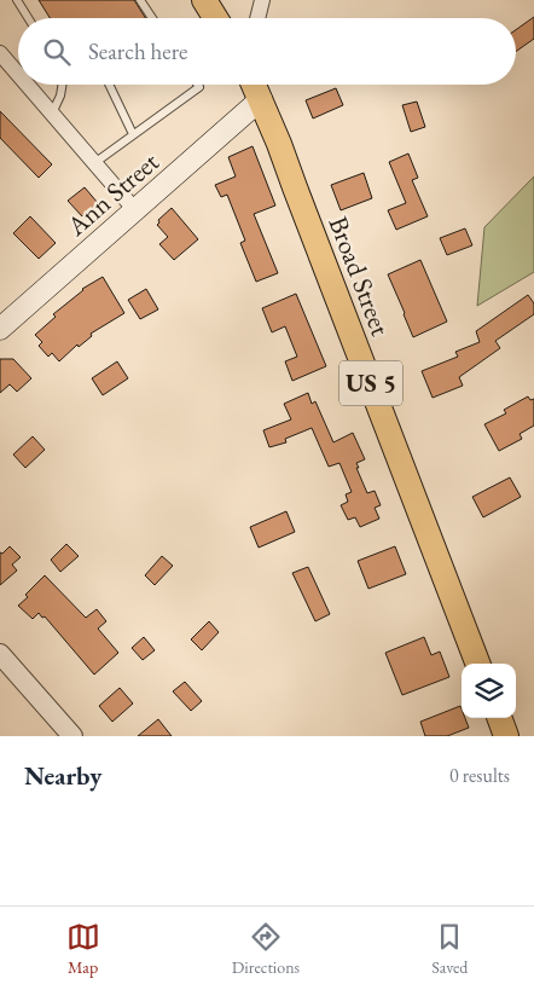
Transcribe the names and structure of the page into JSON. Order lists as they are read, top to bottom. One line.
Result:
{"streets":{"main road":["Ann Street","Broad Street","US 5"]},"crossings":[["Ann Street","Broad Street"]],"page":{"search":"Search here","heading":["Nearby","0 results"],"nav":["Map","Directions","Saved"]}}
